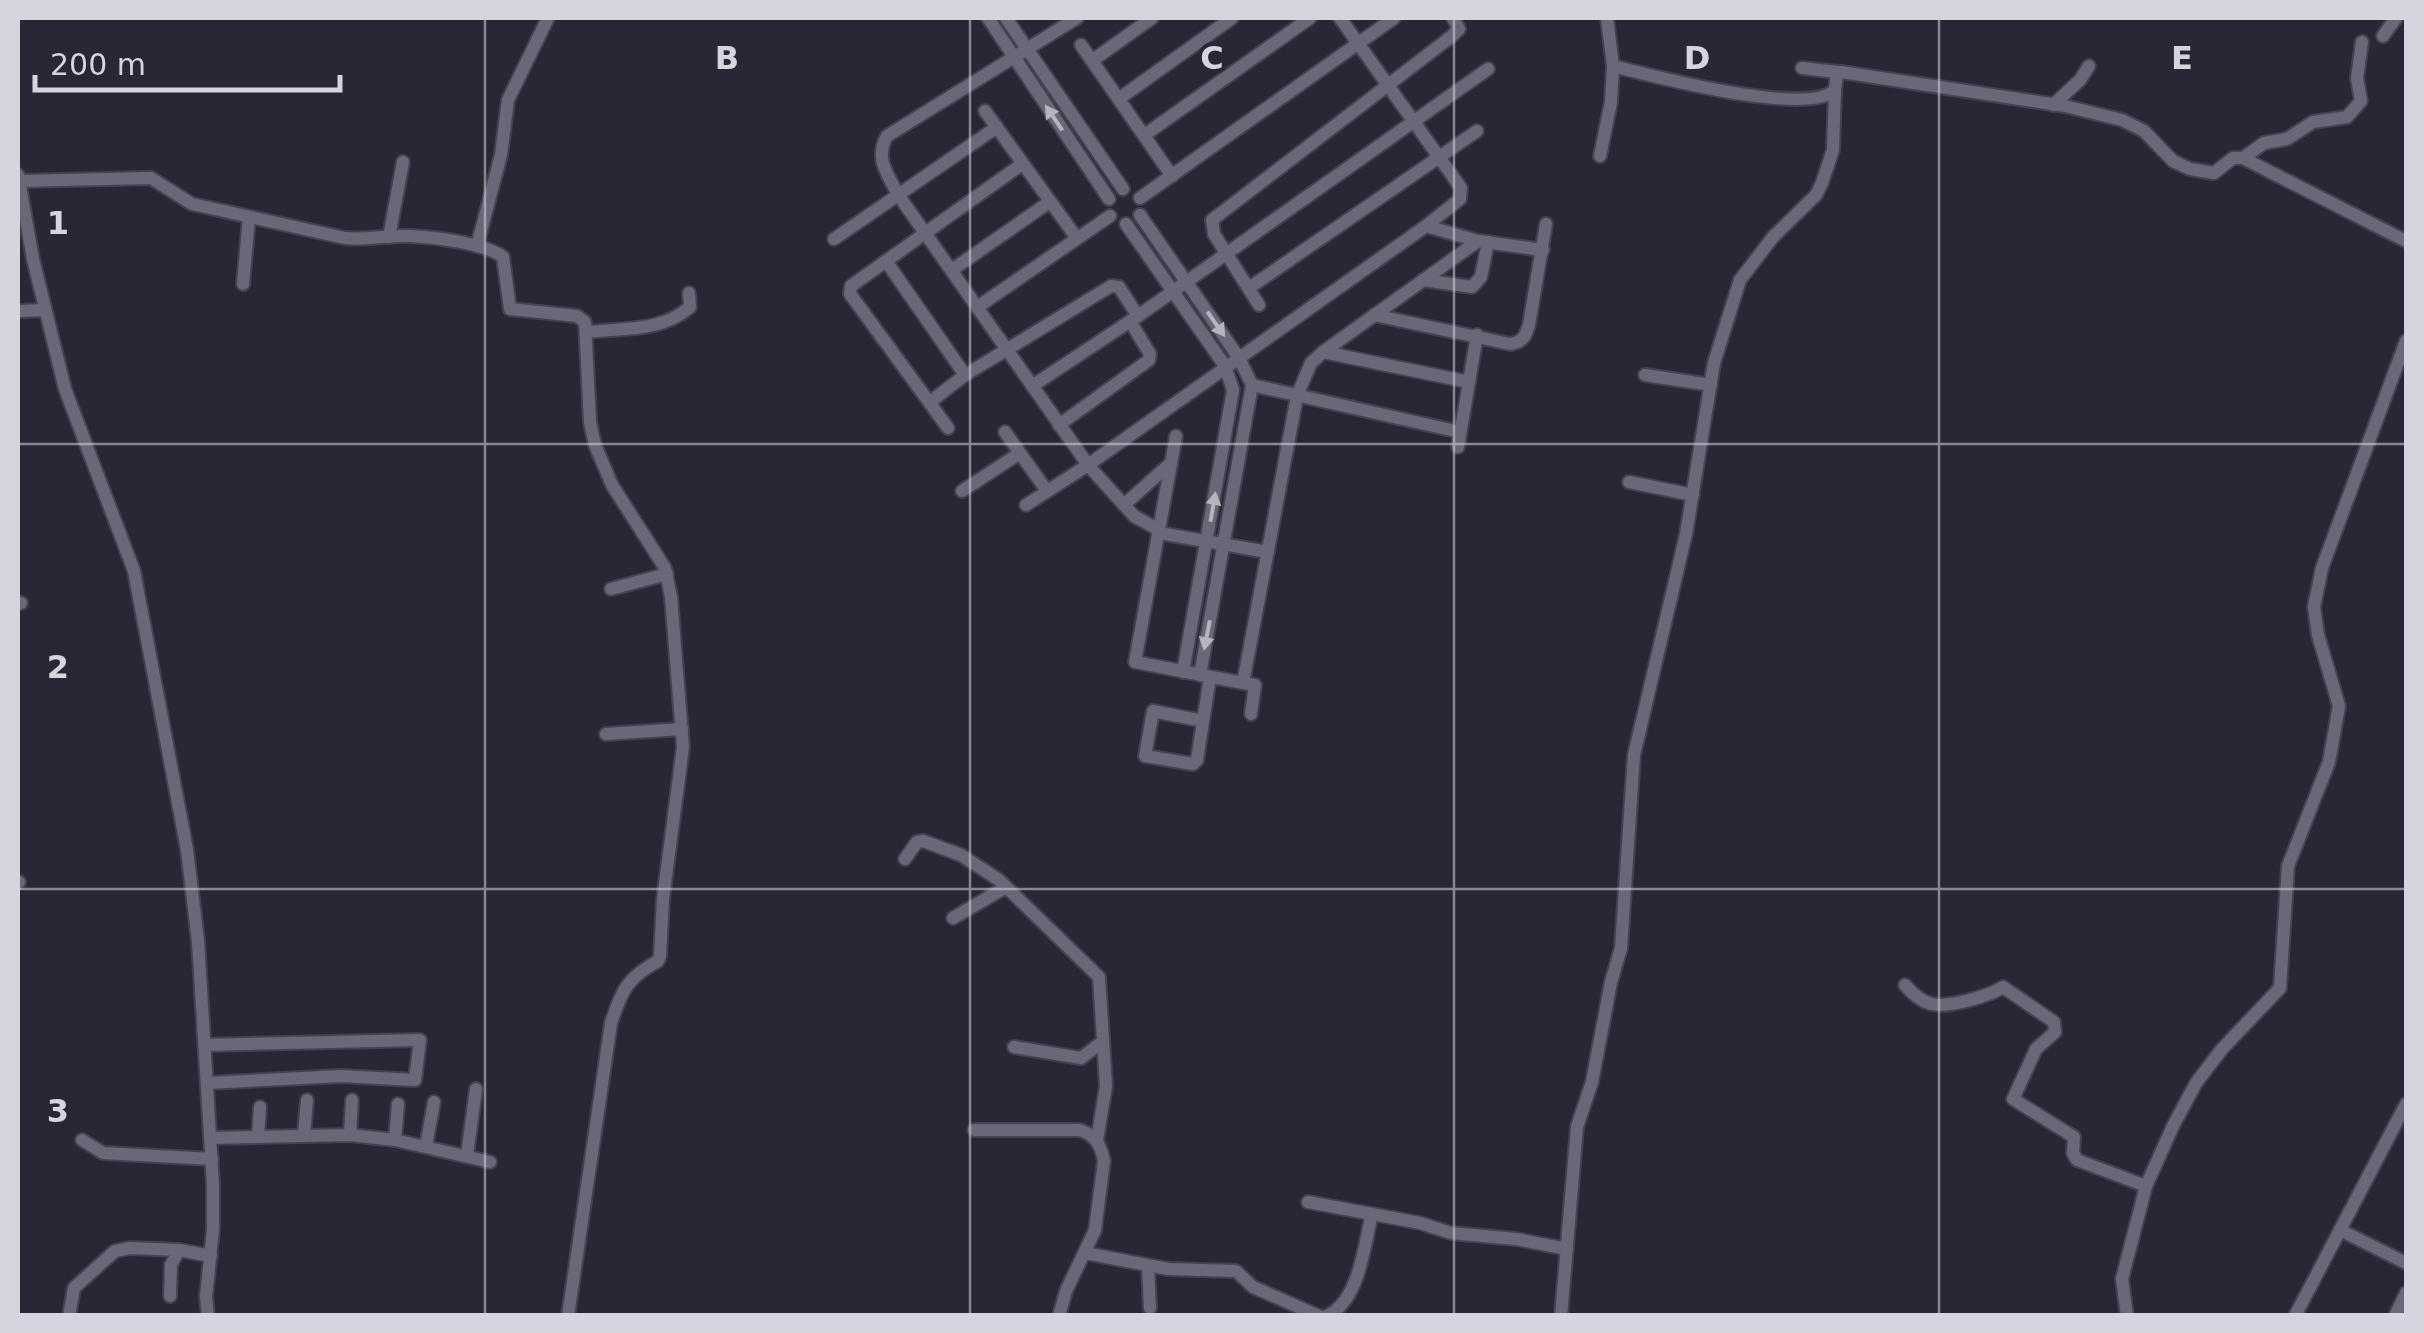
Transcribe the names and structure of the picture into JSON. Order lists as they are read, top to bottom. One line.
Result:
{"scale_bar":"200 m","grid":{"columns":["B","C","D","E"],"rows":["1","2","3"]}}
